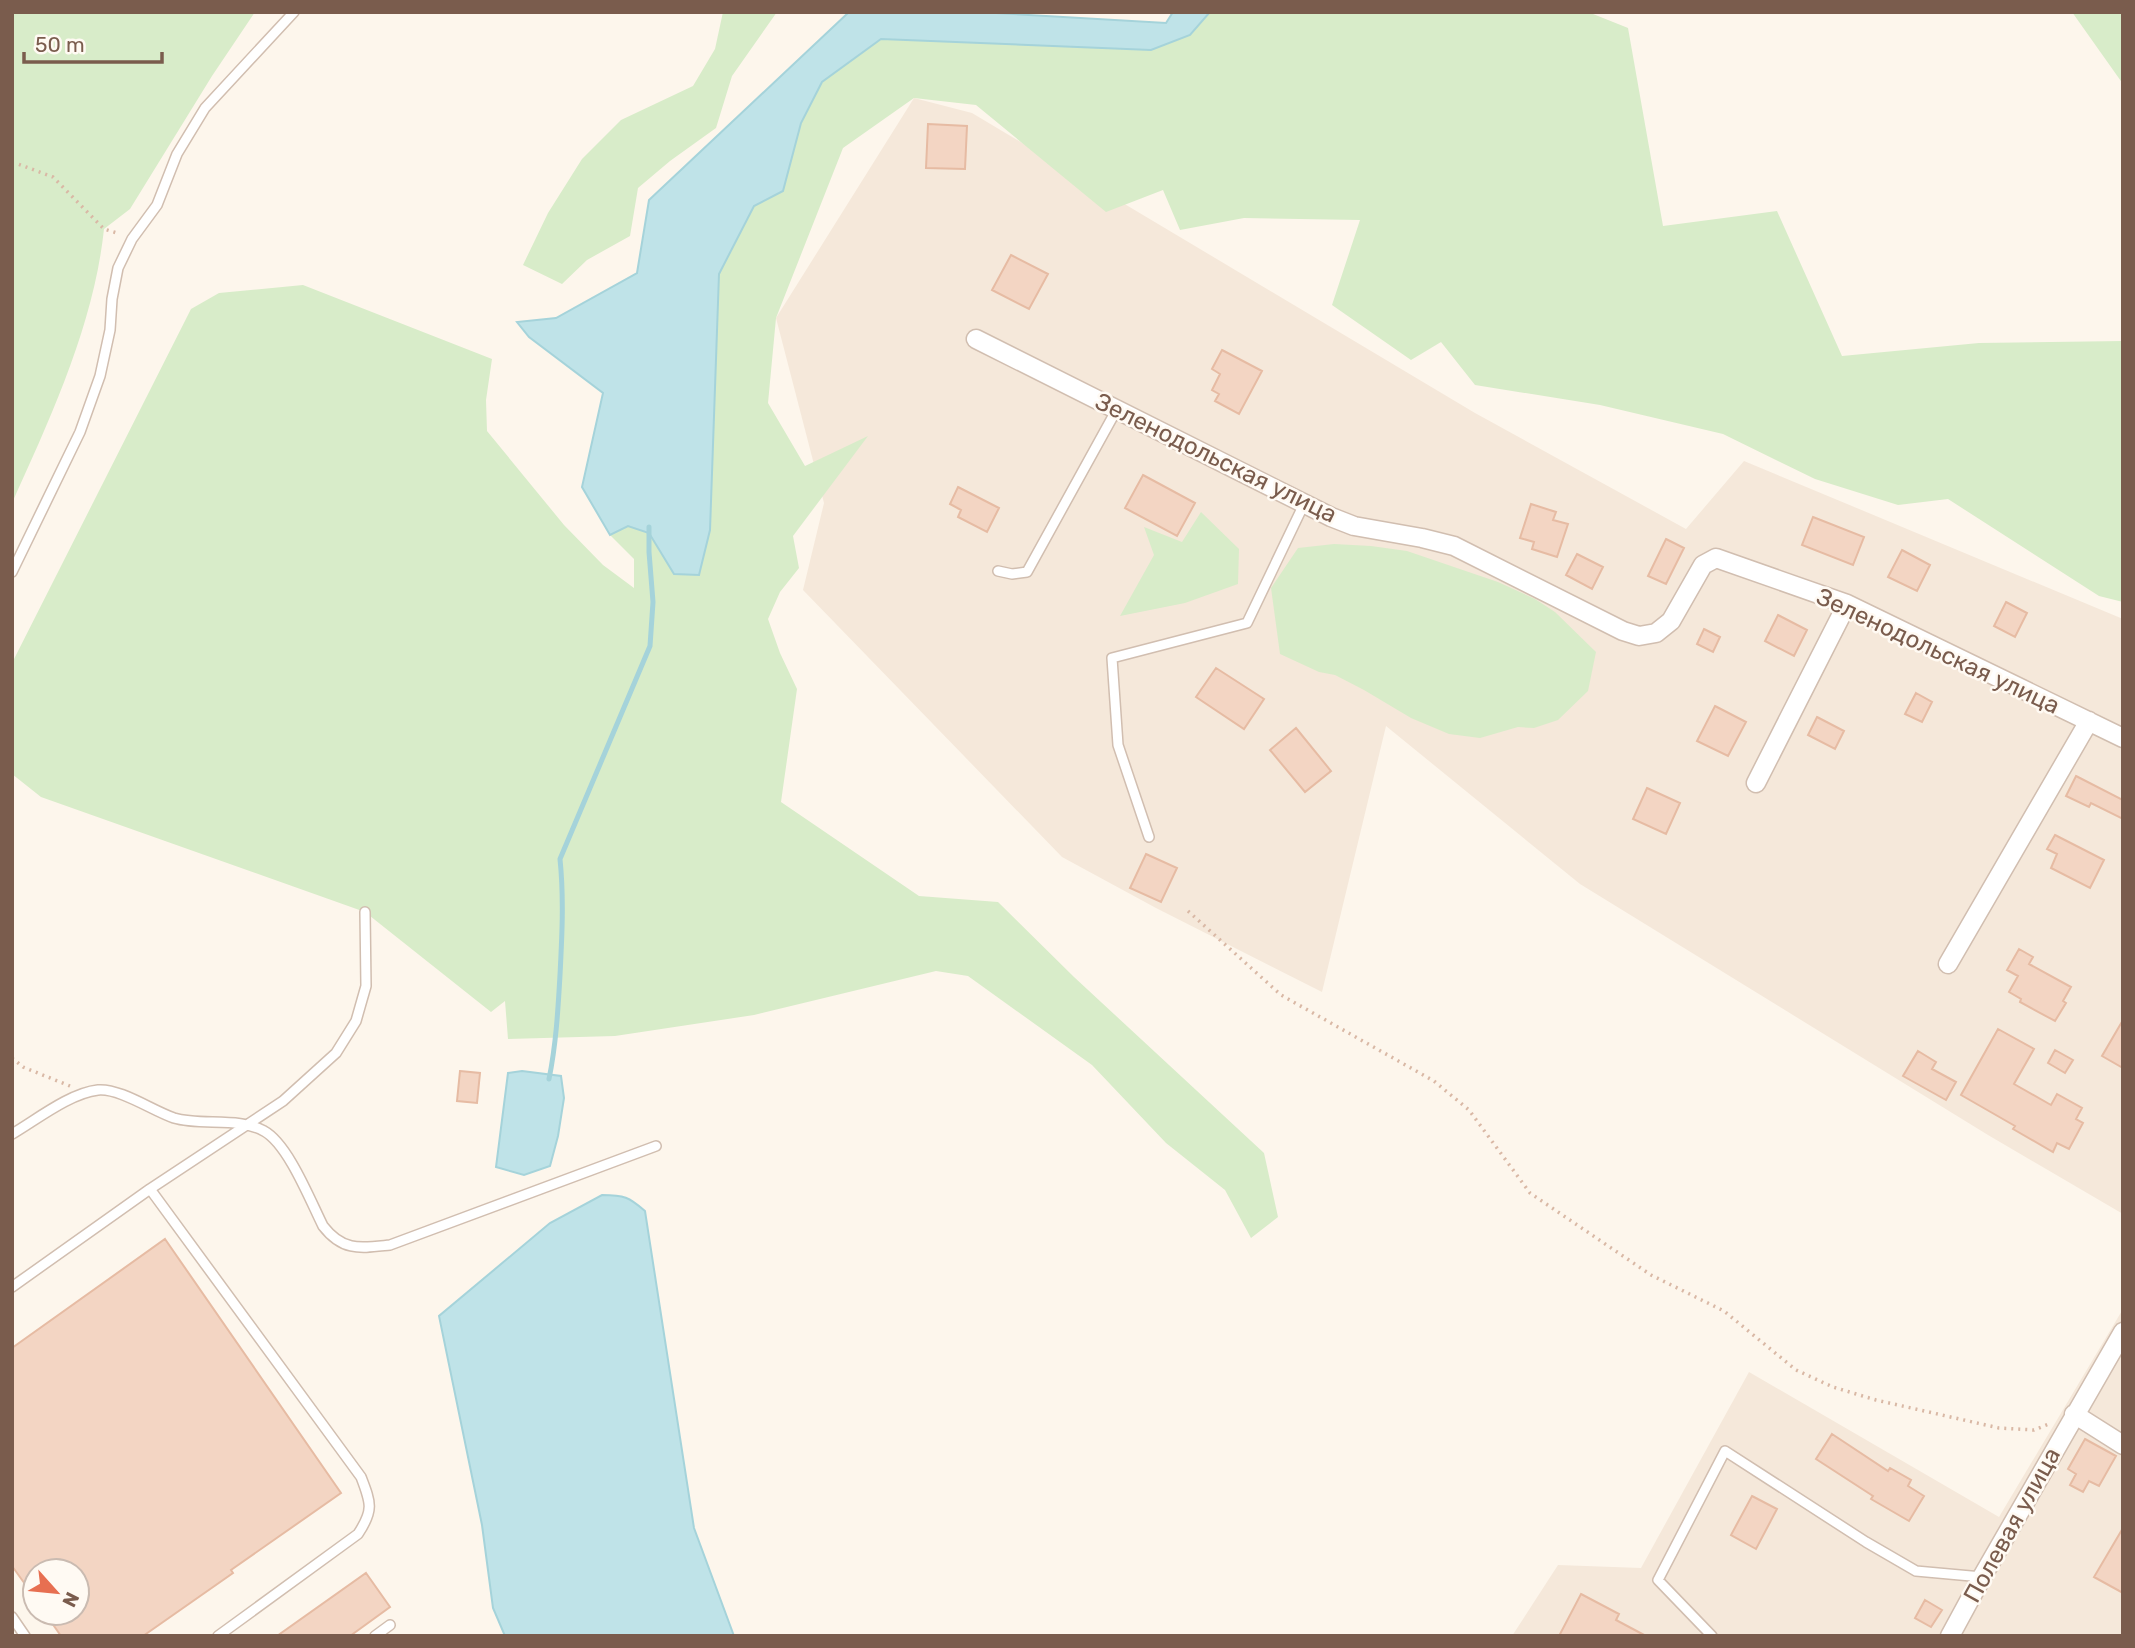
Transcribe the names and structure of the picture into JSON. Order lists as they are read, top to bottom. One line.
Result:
{"streets":{"street":["Зеленодольская улица","Полевая улица"]},"scale_bar":"50 m","north":"bottom right"}
